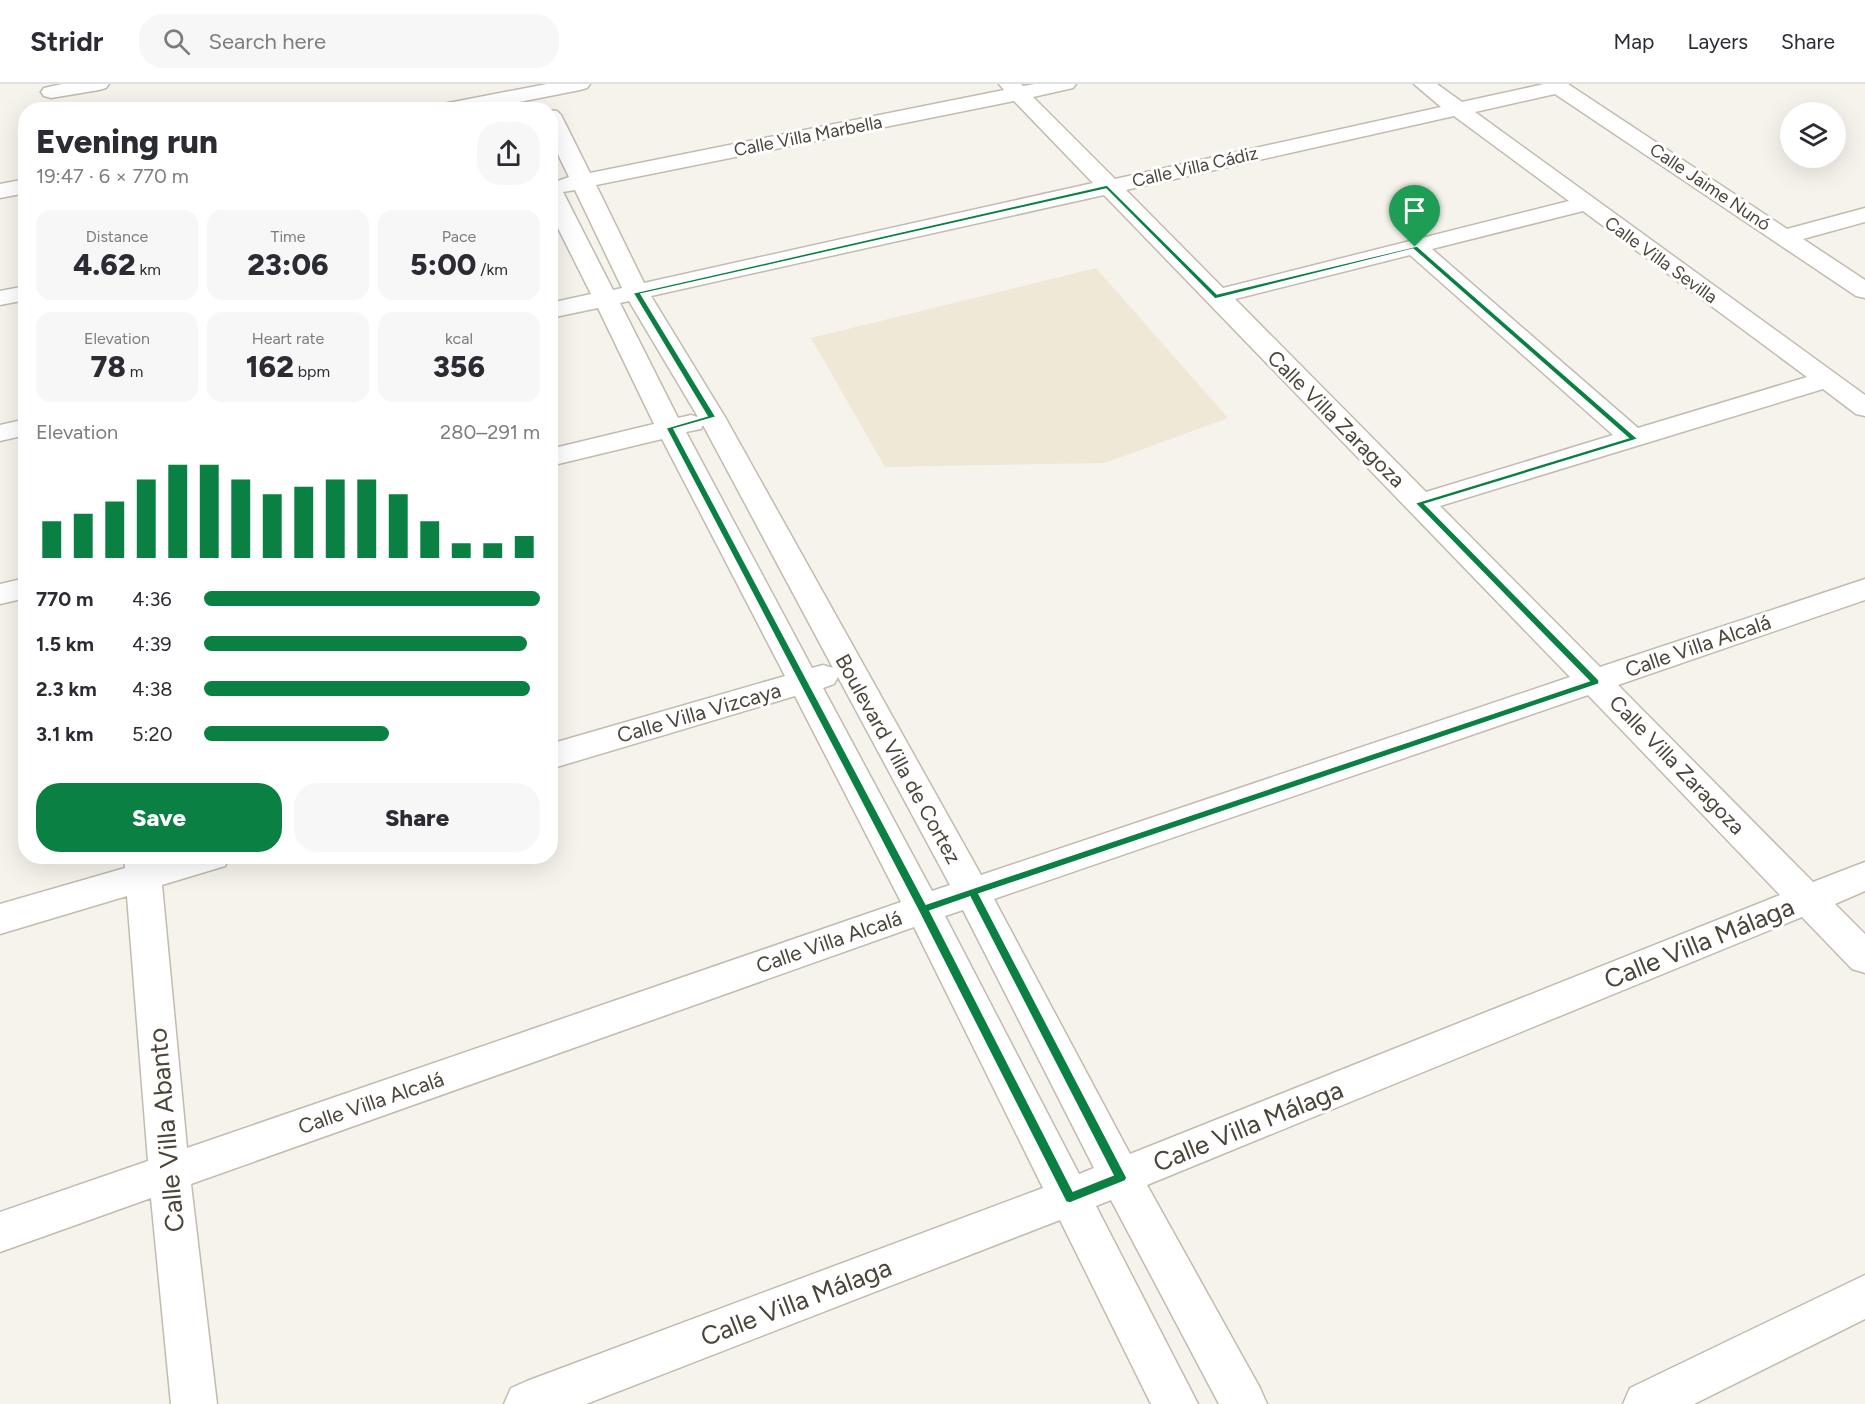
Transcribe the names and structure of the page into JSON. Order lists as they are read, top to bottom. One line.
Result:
{"streets":{"street":["Calle Villa Marbella","Calle Villa Cádiz","Calle Jaime Nunó","Calle Villa Sevilla","Calle Villa Zaragoza","Calle Villa Alcalá","Calle Villa Vizcaya","Boulevard Villa de Cortez","Calle Villa Málaga","Calle Villa Abanto"]},"crossings":[["Calle Villa Marbella","Calle Villa Zaragoza"],["Calle Villa Marbella","Boulevard Villa de Cortez"],["Calle Villa Cádiz","Calle Jaime Nunó"],["Calle Villa Cádiz","Calle Villa Sevilla"],["Calle Villa Cádiz","Calle Villa Zaragoza"],["Calle Villa Cádiz","Boulevard Villa de Cortez"],["Calle Villa Zaragoza","Calle Villa Alcalá"],["Calle Villa Zaragoza","Calle Villa Málaga"],["Calle Villa Alcalá","Boulevard Villa de Cortez"],["Calle Villa Alcalá","Calle Villa Abanto"],["Calle Villa Vizcaya","Boulevard Villa de Cortez"],["Boulevard Villa de Cortez","Calle Villa Málaga"]],"page":{"header":"Stridr","search":"Search here","nav":["Map","Layers","Share"],"heading":["Evening run","19:47 · 6 × 770 m"],"stats":[["Distance","4.62 km"],["Time","23:06"],["Pace","5:00 /km"],["Elevation","78 m"],["Heart rate","162 bpm"],["kcal","356"]],"chart":["Elevation","280–291 m"],"list":[{"name":"770 m","note":"4:36"},{"name":"1.5 km","note":"4:39"},{"name":"2.3 km","note":"4:38"},{"name":"3.1 km","note":"5:20"}],"buttons":["Save","Share"]}}
